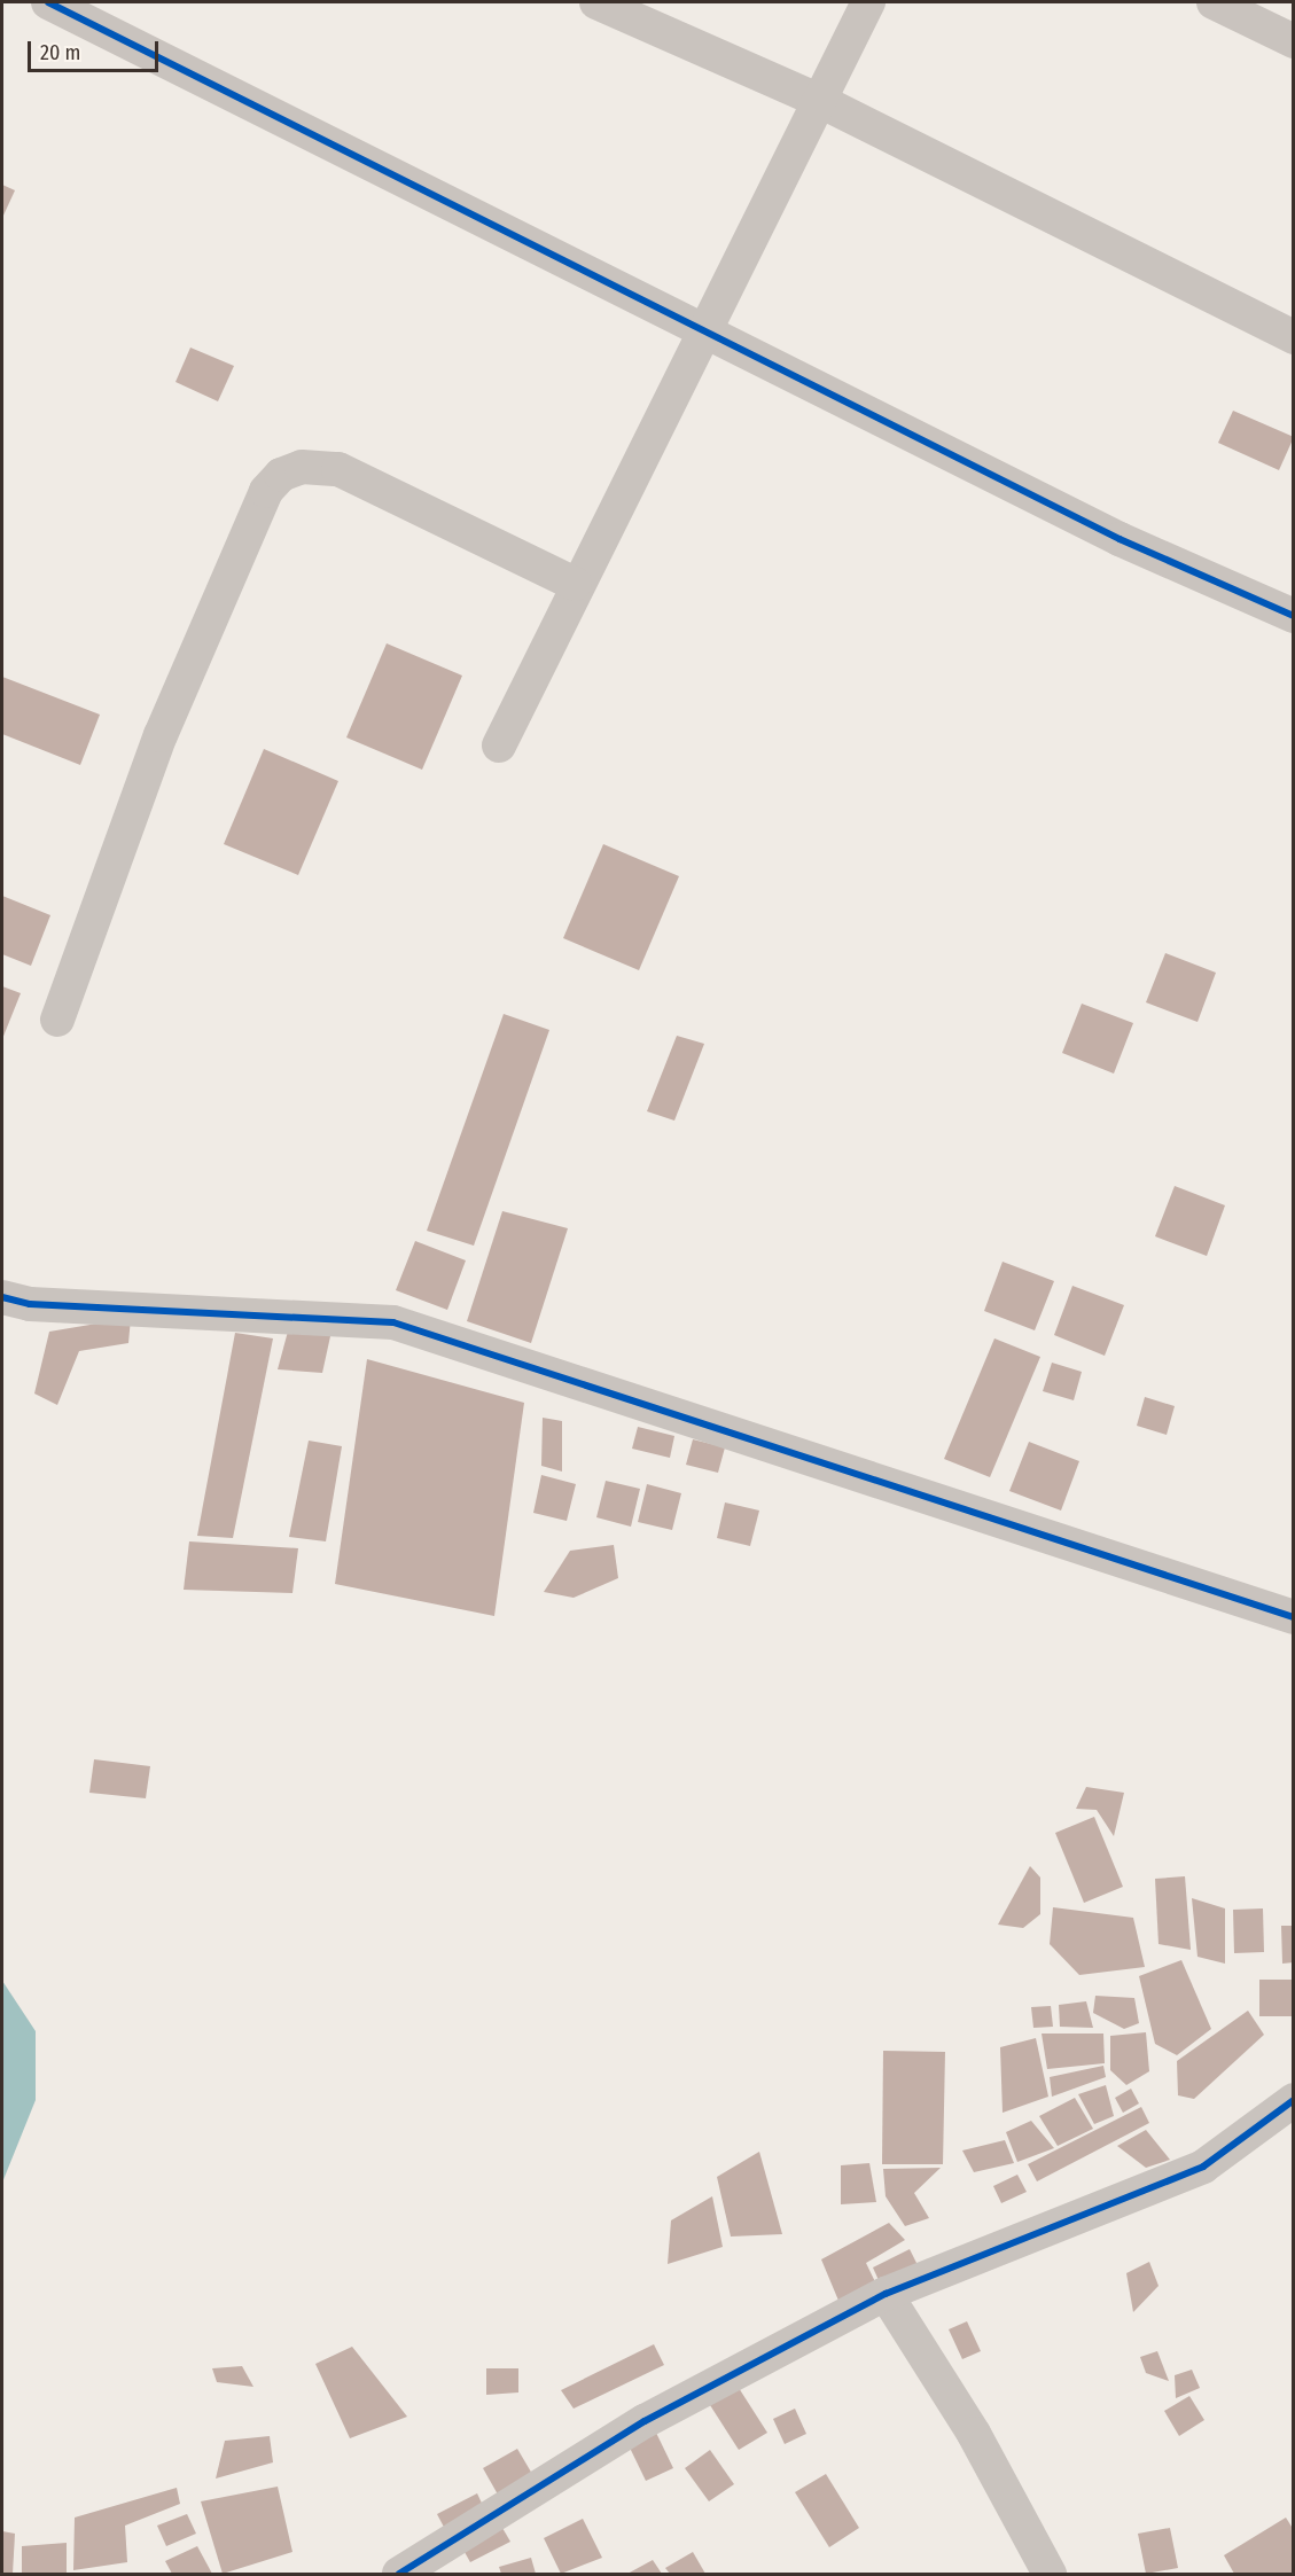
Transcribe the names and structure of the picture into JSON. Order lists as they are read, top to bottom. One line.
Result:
{"scale_bar":"20 m"}
